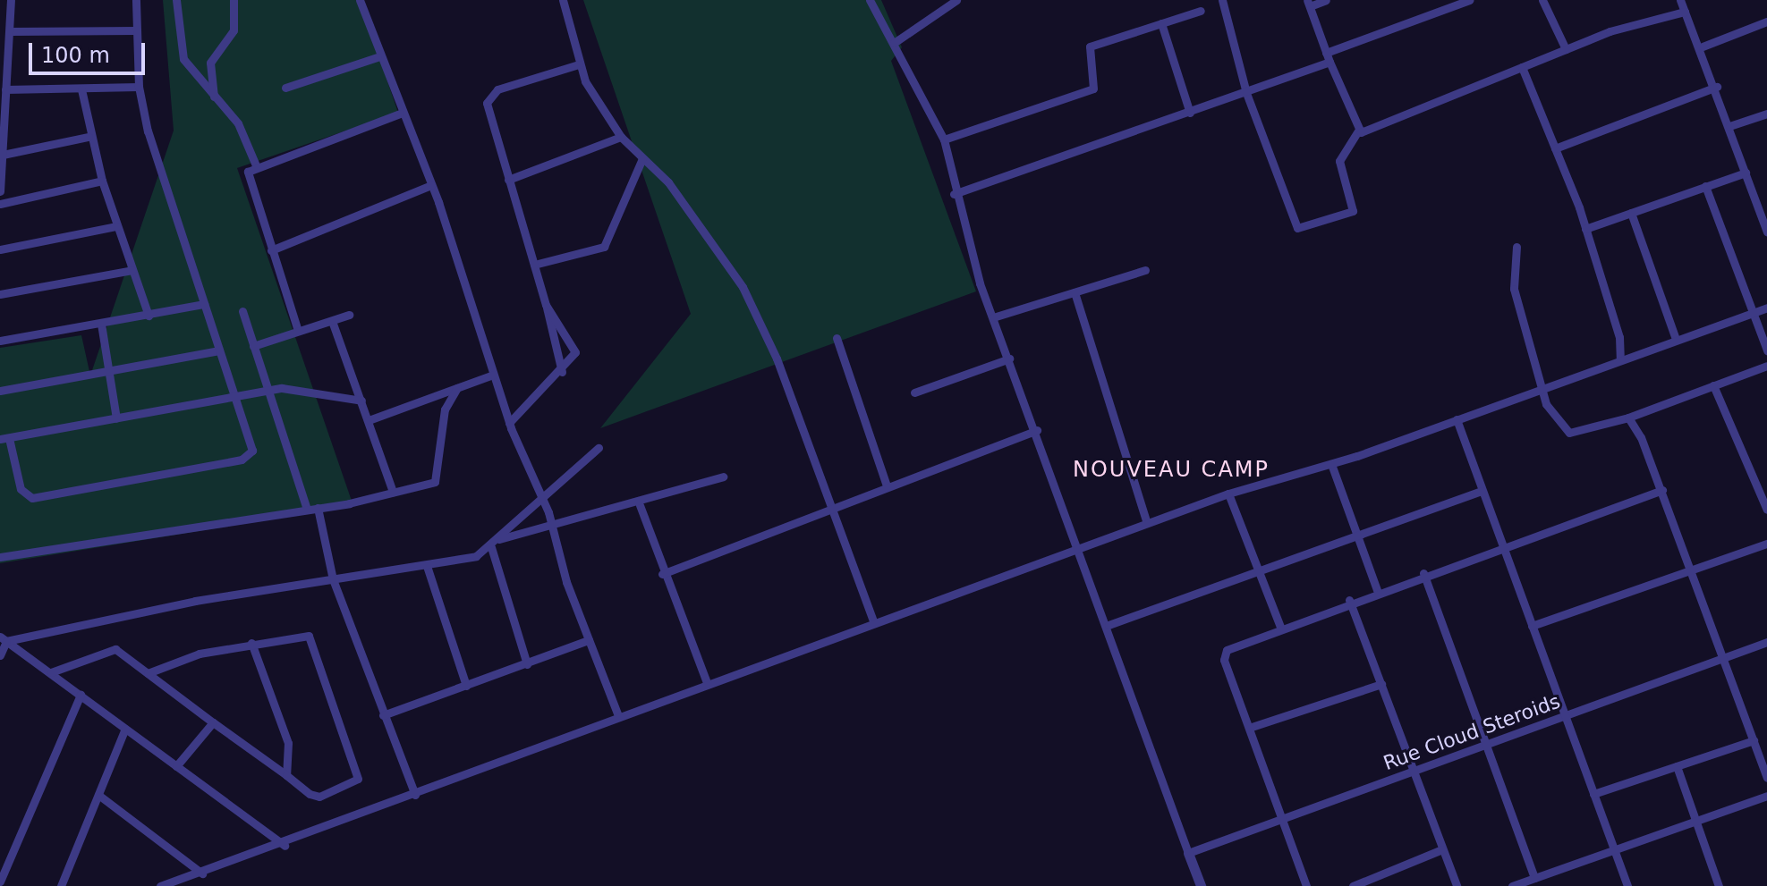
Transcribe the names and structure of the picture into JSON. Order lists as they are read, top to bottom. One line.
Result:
{"streets":{"street":["Rue Cloud Steroids"]},"districts":["NOUVEAU CAMP"],"scale_bar":"100 m"}
